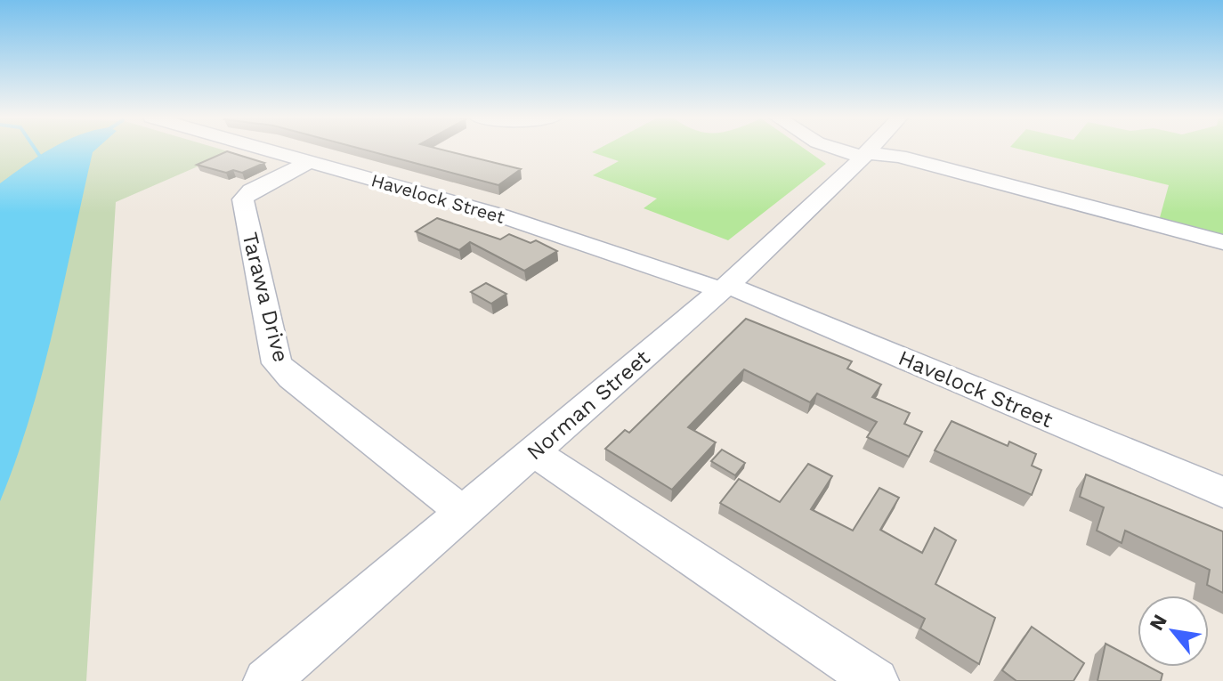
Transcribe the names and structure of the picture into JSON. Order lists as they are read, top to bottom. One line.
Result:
{"streets":{"street":["Havelock Street","Tarawa Drive","Norman Street"]},"crossings":[["Havelock Street","Tarawa Drive"],["Havelock Street","Norman Street"],["Tarawa Drive","Norman Street"]],"north":"top left"}
